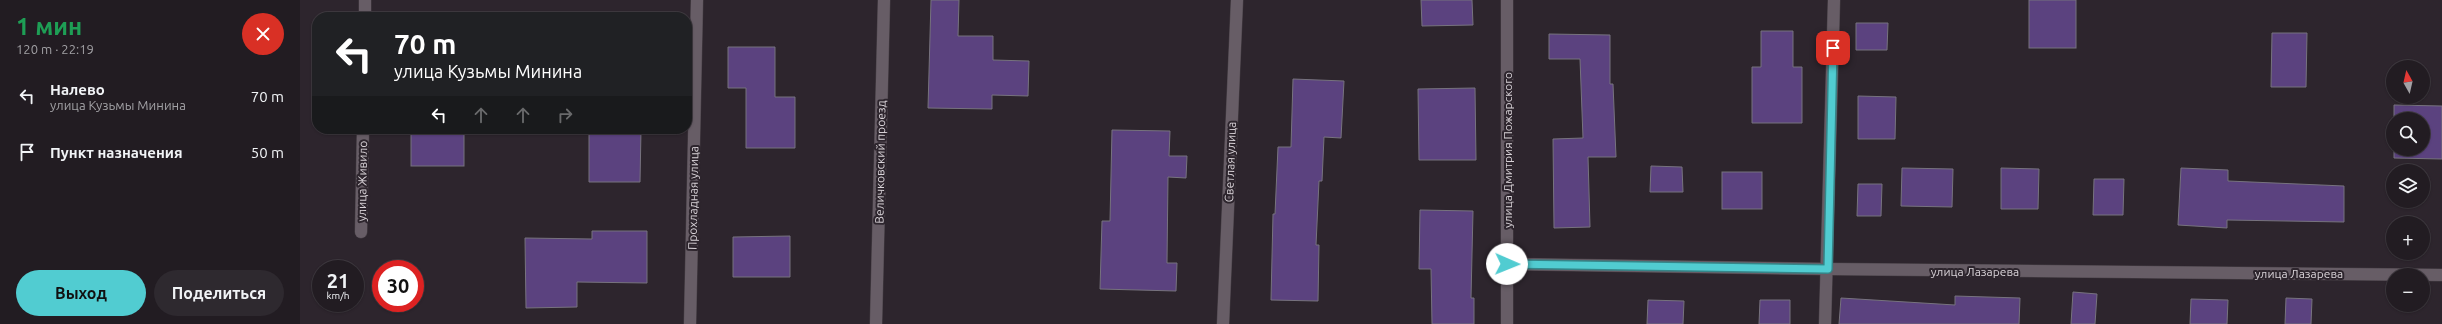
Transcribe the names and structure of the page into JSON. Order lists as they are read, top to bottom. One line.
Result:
{"streets":{"street":["улица Дмитрия Пожарского","Величковский проезд","Светлая улица","улица Живило","Прохладная улица","улица Лазарева"]},"crossings":[["улица Дмитрия Пожарского","улица Лазарева"]],"north":"top","page":{"heading":["1 мин","120 m · 22:19"],"turn":["70 m","улица Кузьмы Минина"],"map_buttons":["+","−"],"list":[{"name":"Налево","note":"улица Кузьмы Минина","value":"70 m"},{"name":"Пункт назначения","value":"50 m"}],"speed":"21 km/h","limit":"30","buttons":["Выход","Поделиться"]}}
